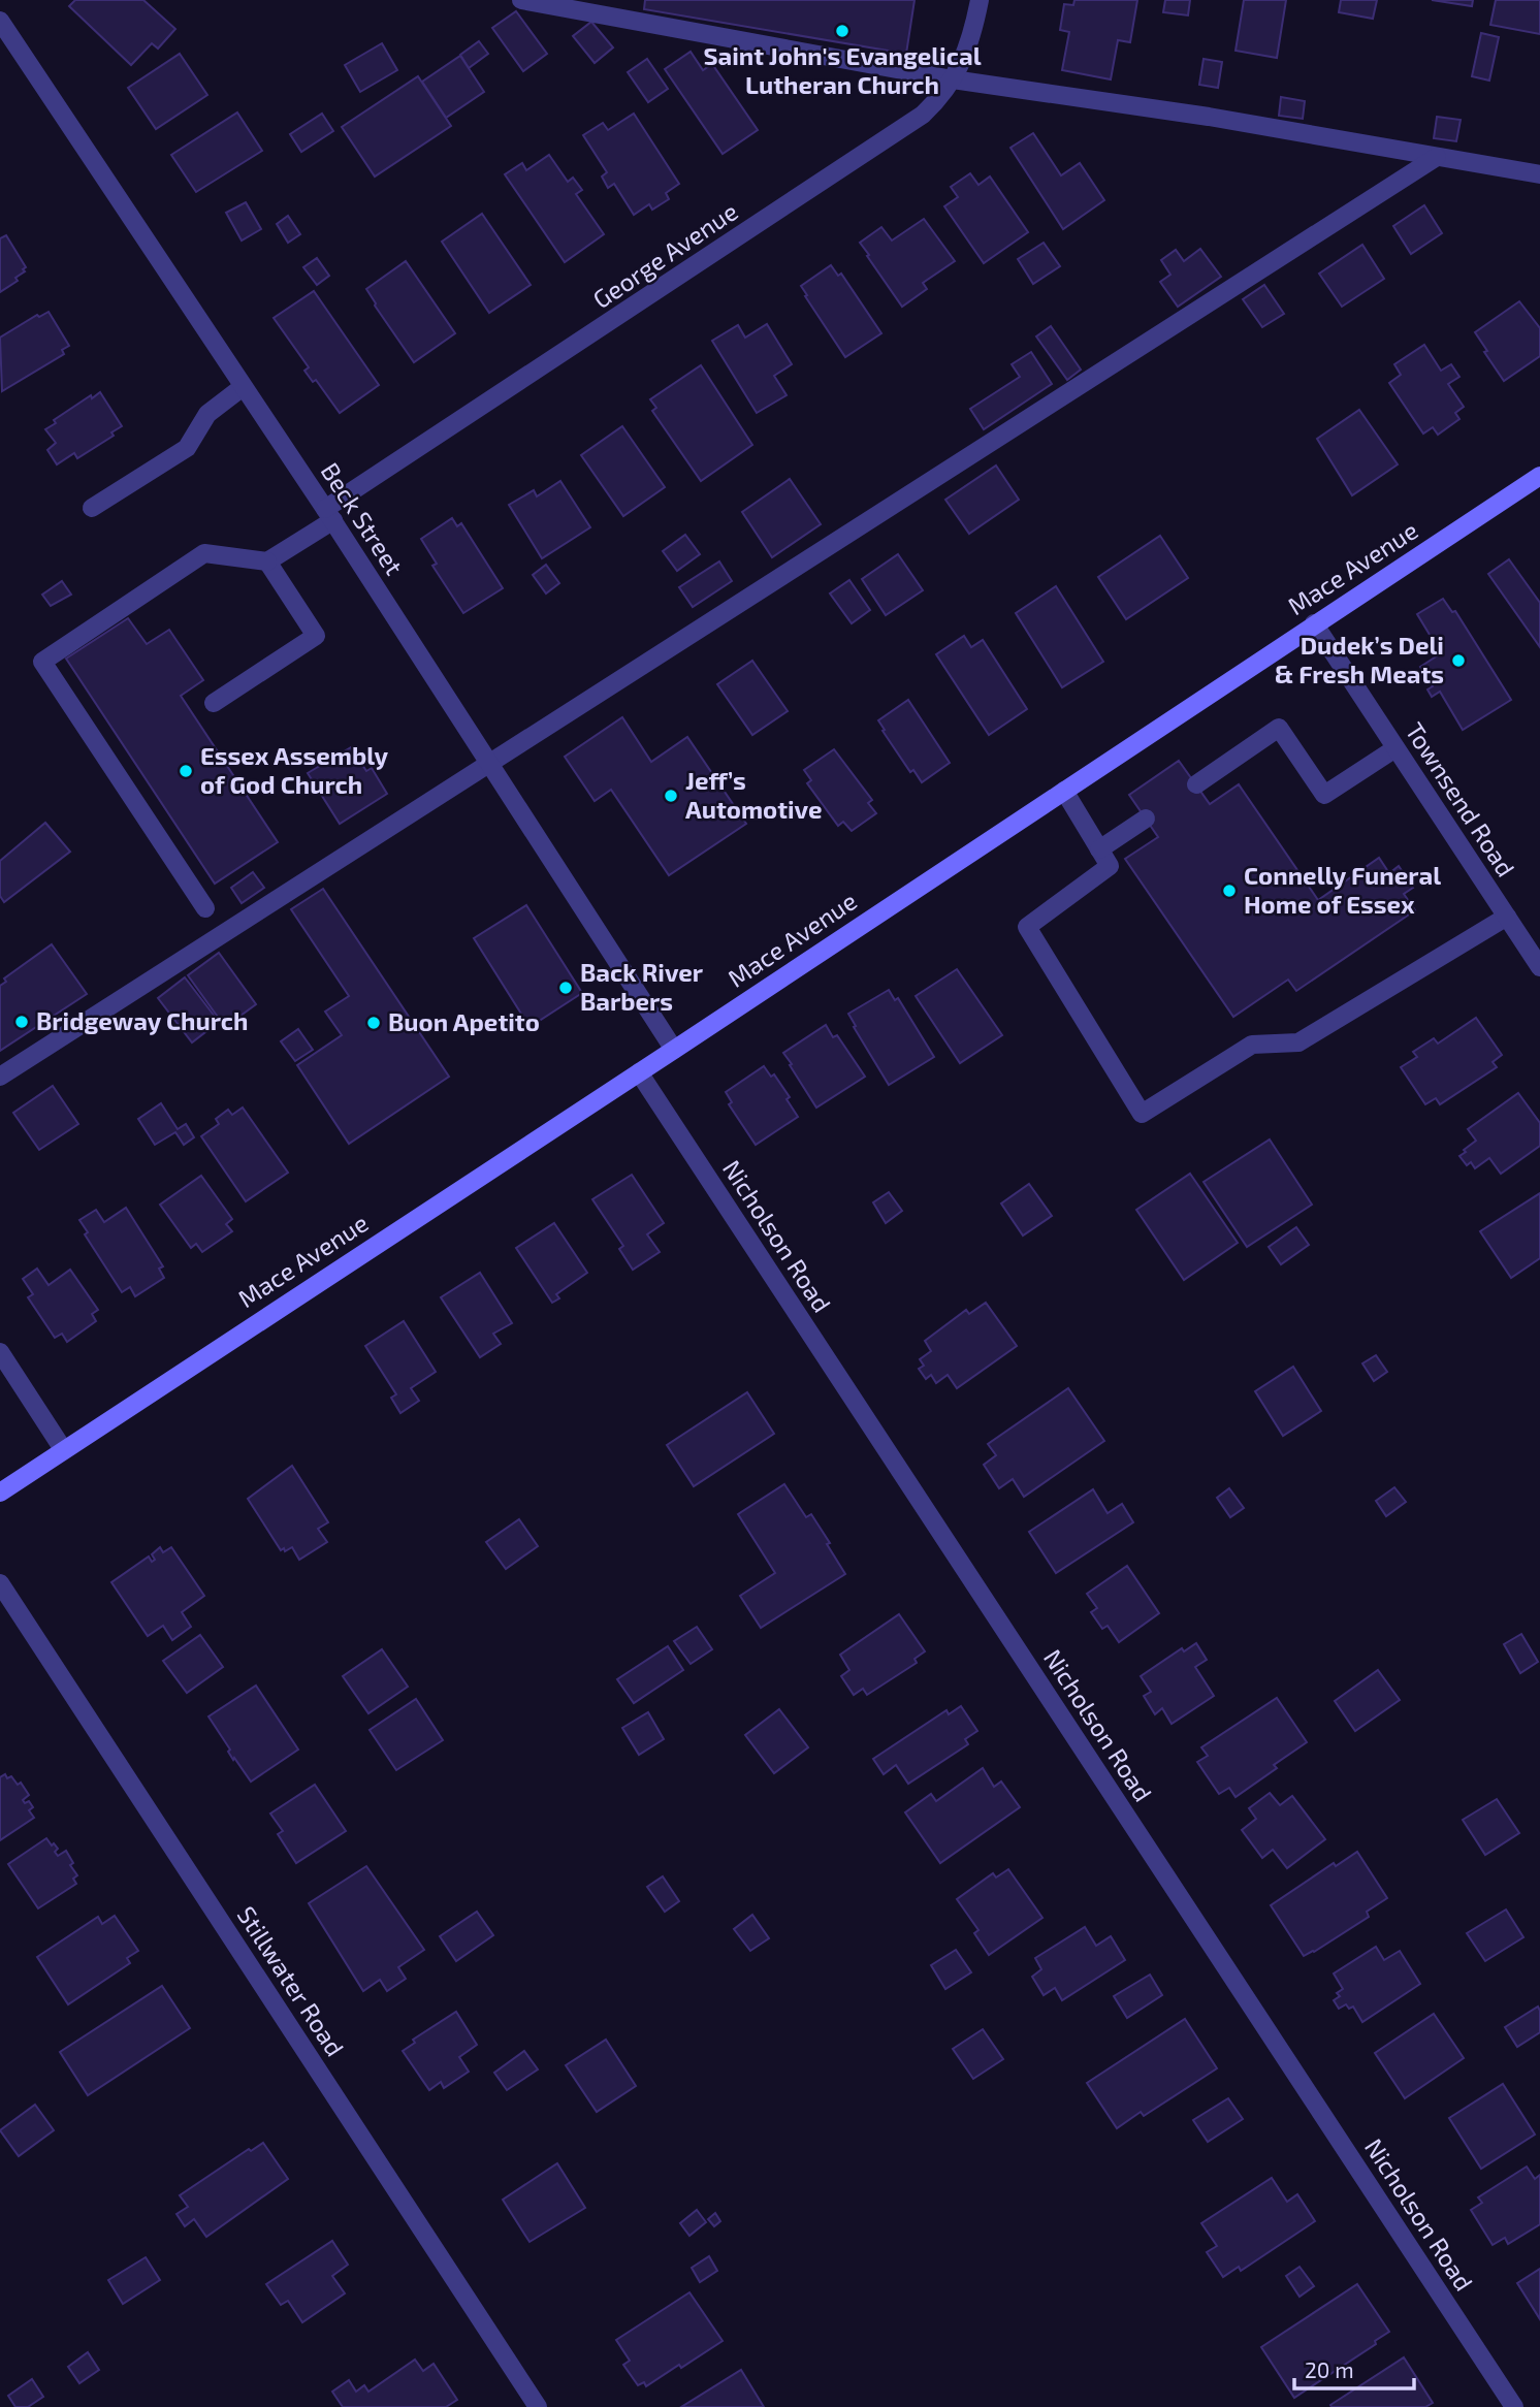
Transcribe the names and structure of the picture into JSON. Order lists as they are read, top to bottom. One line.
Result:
{"streets":{"main road":["Mace Avenue"],"street":["George Avenue","Beck Street","Townsend Road","Nicholson Road","Stillwater Road"]},"crossings":[["George Avenue","Beck Street"],["Beck Street","Mace Avenue"],["Mace Avenue","Townsend Road"],["Mace Avenue","Nicholson Road"]],"places":["Saint John's Evangelical Lutheran Church","Dudek’s Deli & Fresh Meats","Essex Assembly of God Church","Jeff’s Automotive","Connelly Funeral Home of Essex","Back River Barbers","Bridgeway Church","Buon Apetito"],"scale_bar":"20 m"}
